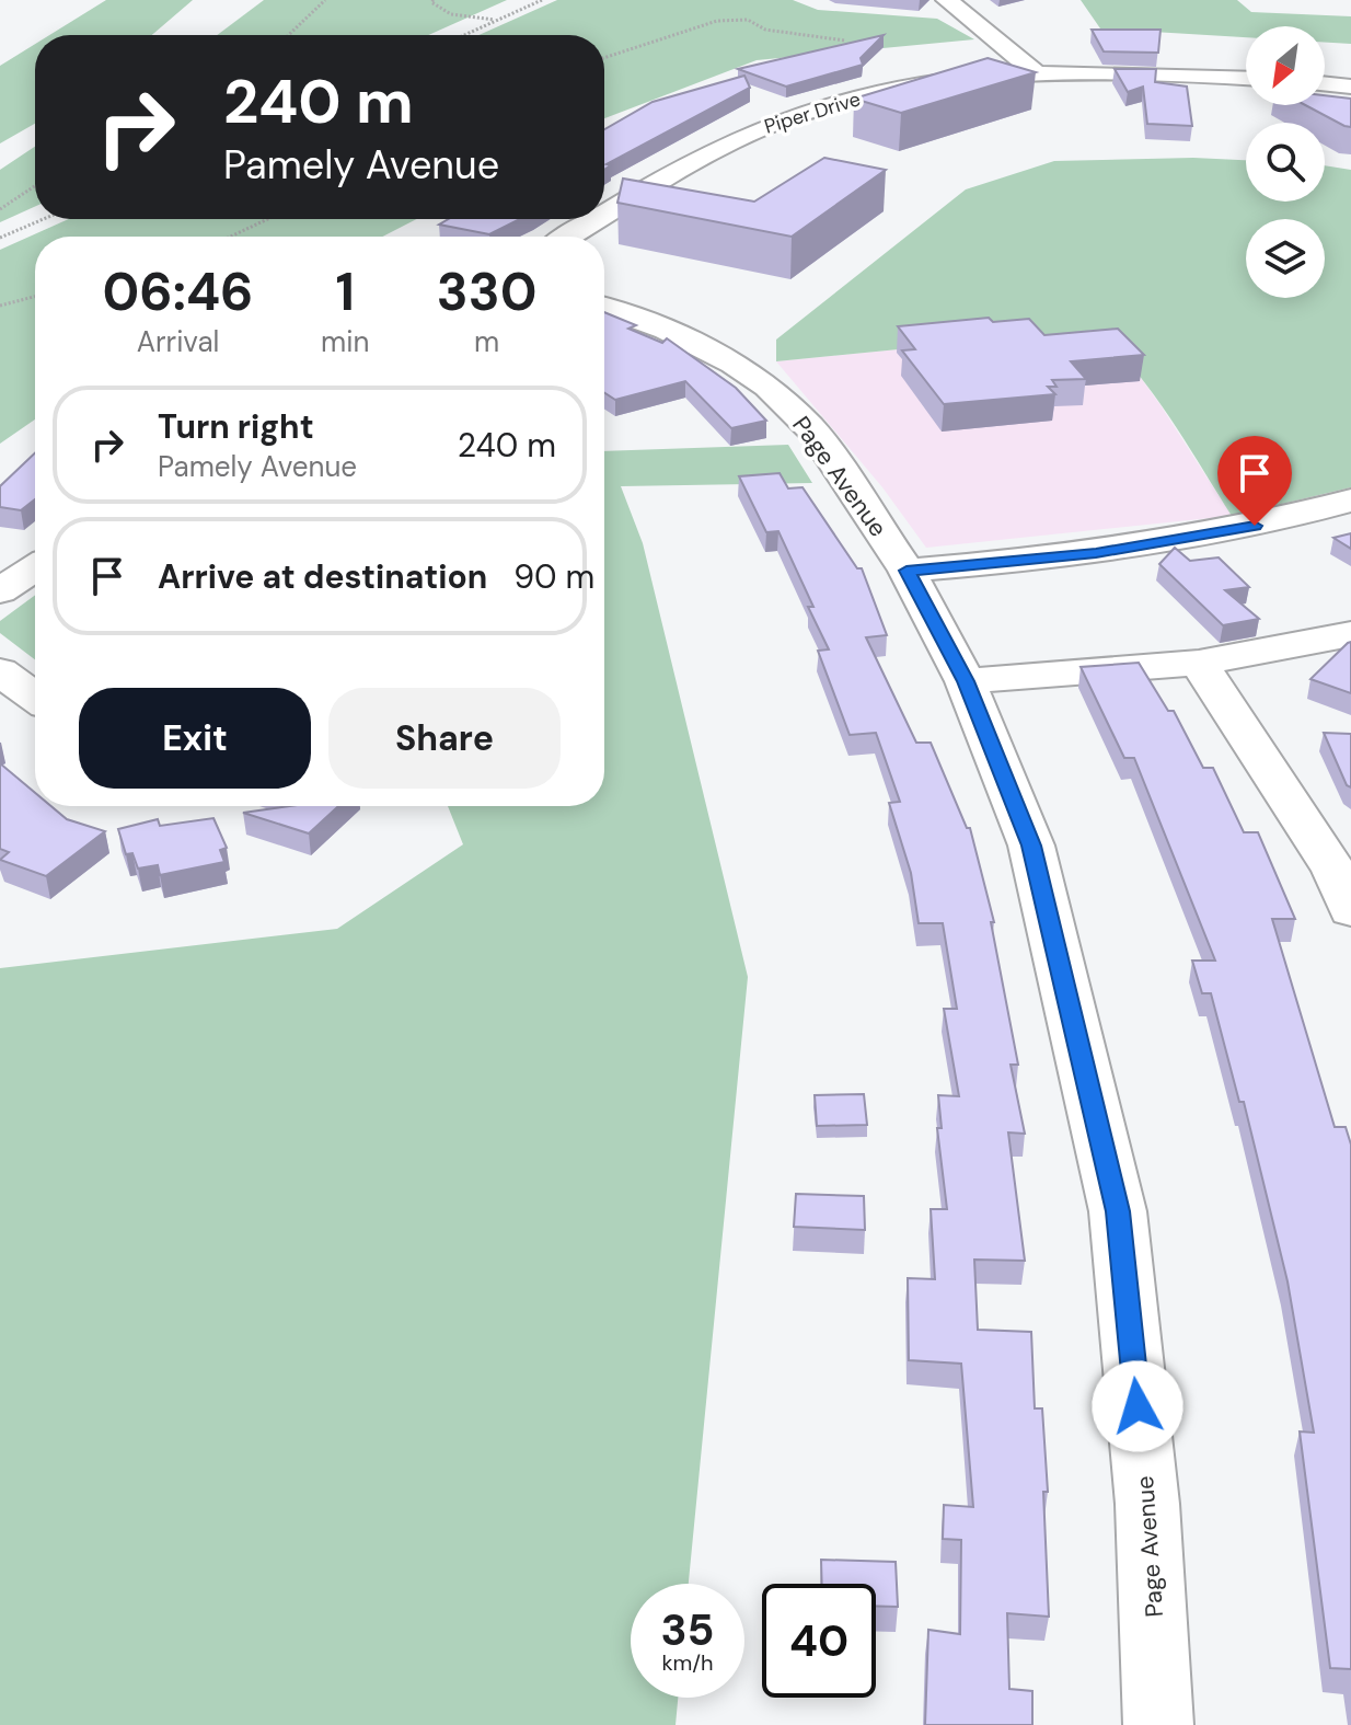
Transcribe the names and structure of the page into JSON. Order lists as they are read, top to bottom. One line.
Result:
{"streets":{"street":["Piper Drive","Page Avenue"]},"north":"bottom left","page":{"turn":["240 m","Pamely Avenue"],"eta":["06:46","Arrival","1","min","330","m"],"list":[{"name":"Turn right","note":"Pamely Avenue","value":"240 m"},{"name":"Arrive at destination","value":"90 m"}],"buttons":["Exit","Share"],"speed":"35 km/h","limit":"40"}}
